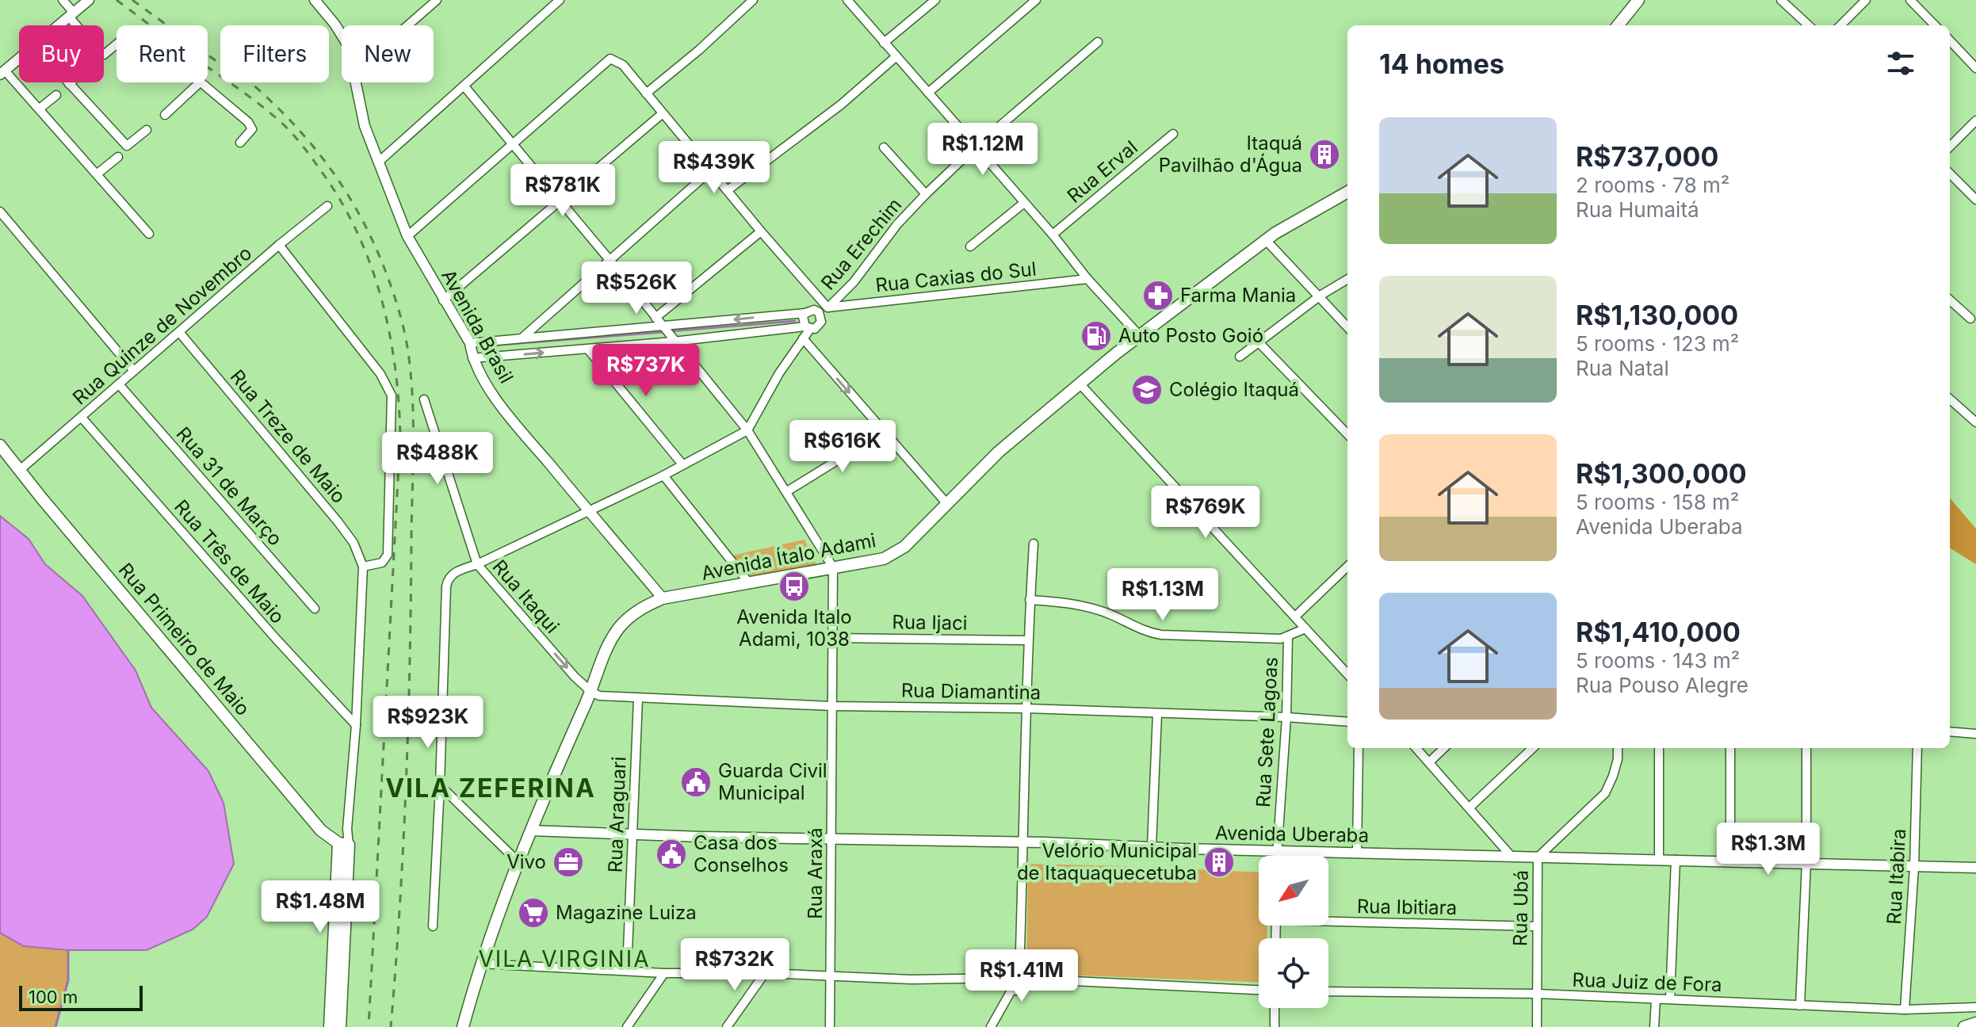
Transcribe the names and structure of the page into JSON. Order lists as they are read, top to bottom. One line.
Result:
{"streets":{"main road":["Avenida Ítalo Adami","Rua Primeiro de Maio"],"street":["Rua Erval","Rua Erechim","Rua Caxias do Sul","Rua Quinze de Novembro","Avenida Brasil","Rua Treze de Maio","Rua 31 de Março","Rua Três de Maio","Rua Itaqui","Rua Ijaci","Rua Diamantina","Rua Sete Lagoas","Rua Araguari","Avenida Uberaba","Rua Araxá","Rua Itabira","Rua Ibitiara","Rua Ubá","Rua Juiz de Fora"]},"crossings":[["Rua Erechim","Rua Caxias do Sul"],["Rua Quinze de Novembro","Rua Treze de Maio"],["Rua Quinze de Novembro","Rua 31 de Março"],["Rua Quinze de Novembro","Rua Três de Maio"],["Rua Quinze de Novembro","Rua Primeiro de Maio"],["Avenida Brasil","Avenida Ítalo Adami"],["Avenida Ítalo Adami","Rua Itaqui"],["Avenida Ítalo Adami","Rua Diamantina"],["Avenida Ítalo Adami","Avenida Uberaba"],["Avenida Ítalo Adami","Rua Araxá"],["Rua Itaqui","Rua Diamantina"],["Rua Ijaci","Rua Araxá"],["Rua Diamantina","Rua Sete Lagoas"],["Rua Diamantina","Rua Araguari"],["Rua Diamantina","Rua Araxá"],["Rua Sete Lagoas","Avenida Uberaba"],["Rua Araguari","Avenida Uberaba"],["Avenida Uberaba","Rua Araxá"],["Avenida Uberaba","Rua Itabira"],["Avenida Uberaba","Rua Ubá"],["Rua Itabira","Rua Juiz de Fora"],["Rua Ibitiara","Rua Ubá"],["Rua Ubá","Rua Juiz de Fora"]],"one_way":["Rua Itaqui"],"districts":["VILA ZEFERINA","VILA VIRGINIA"],"places":{"building":["Itaquá Pavilhão d'Água","Velório Municipal de Itaquaquecetuba"],"pharmacy":["Farma Mania"],"fuel station":["Auto Posto Goió"],"school or university":["Colégio Itaquá"],"bus stop":["Avenida Italo Adami, 1038"],"public building":["Guarda Civil Municipal","Casa dos Conselhos"],"office":["Vivo"],"supermarket":["Magazine Luiza"]},"scale_bar":"100 m","north":"bottom left","page":{"chip":["Buy","Rent","Filters","New"],"heading":"14 homes","list":[{"name":"R$737,000","note":"2 rooms · 78 m² · Rua Humaitá"},{"name":"R$1,130,000","note":"5 rooms · 123 m² · Rua Natal"},{"name":"R$1,300,000","note":"5 rooms · 158 m² · Avenida Uberaba"},{"name":"R$1,410,000","note":"5 rooms · 143 m² · Rua Pouso Alegre"}],"price":["R$1.12M","R$439K","R$781K","R$526K","R$737K","R$616K","R$488K","R$769K","R$1.13M","R$923K","R$1.3M","R$1.48M","R$732K","R$1.41M"],"scale":"100 m"}}
